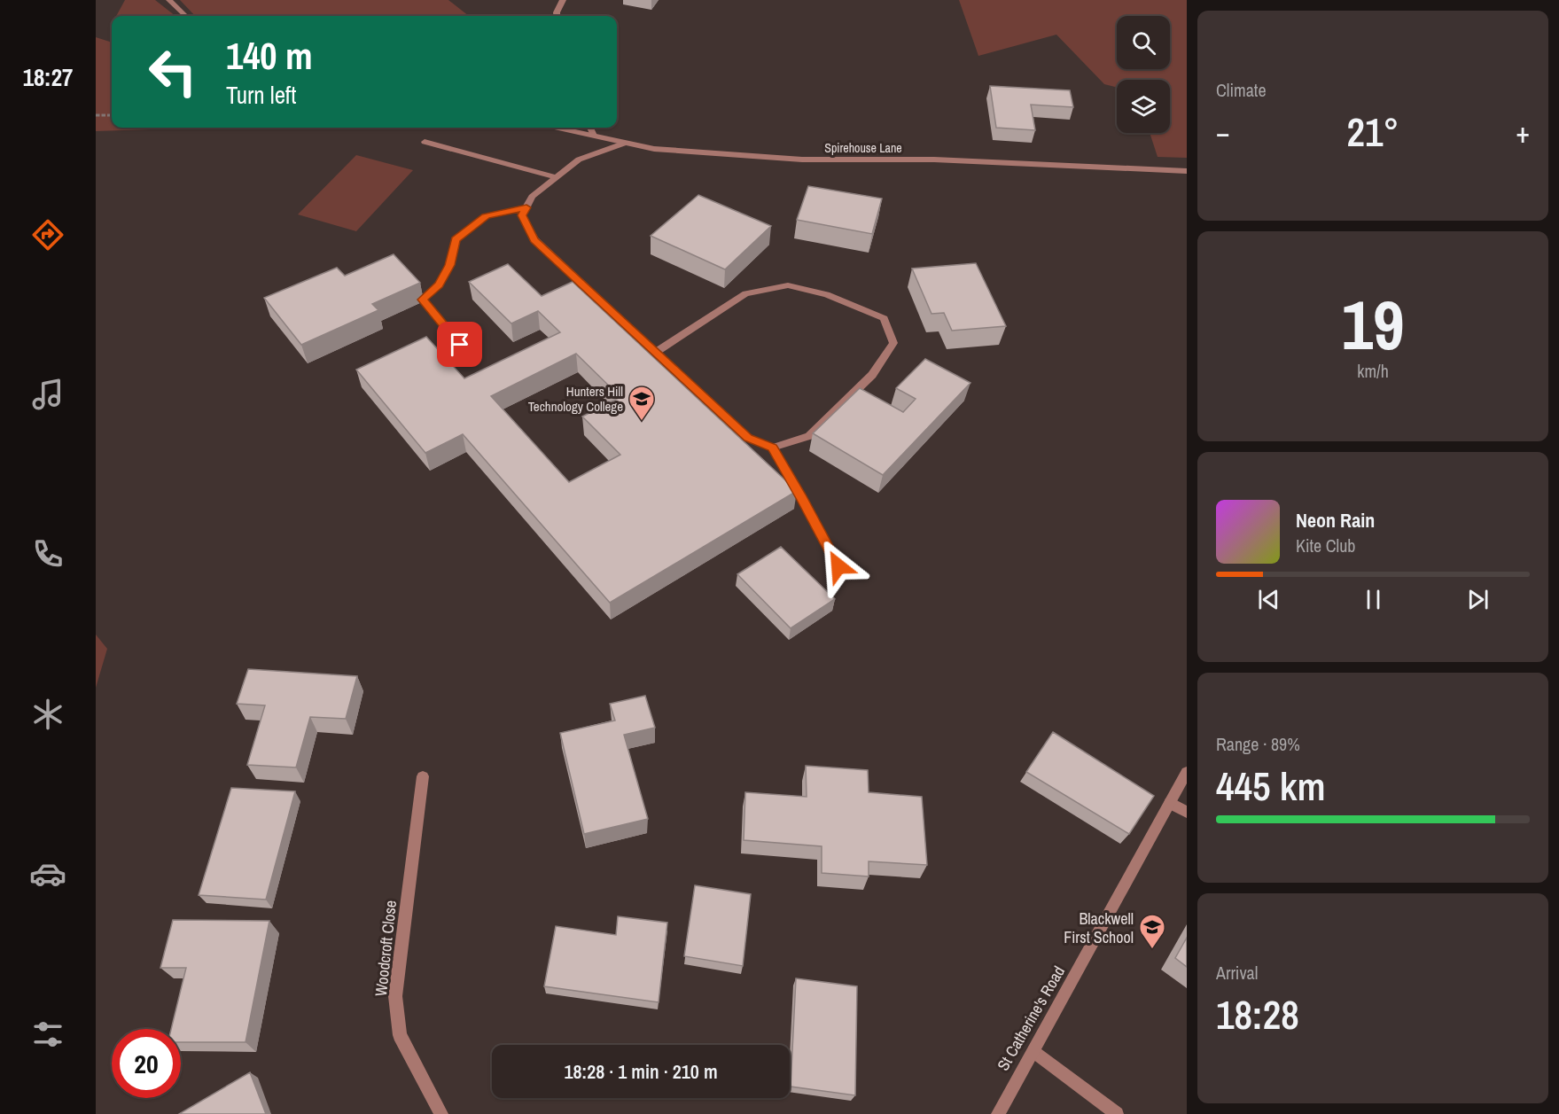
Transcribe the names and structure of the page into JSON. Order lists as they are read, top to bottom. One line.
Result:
{"streets":{"street":["Spirehouse Lane","Woodcroft Close","St Catherine's Road"]},"places":{"school or university":["Hunters Hill Technology College","Blackwell First School"]},"page":{"tabs":"18:27","tile":["Climate",["19","km/h"],["Range · 89%","445 km"],["Arrival","18:28"]],"turn":["140 m","Turn left"],"heat":["−","21°","+"],"song":["Neon Rain","Kite Club"],"limit":"20","trip":"18:28 · 1 min · 210 m"}}
